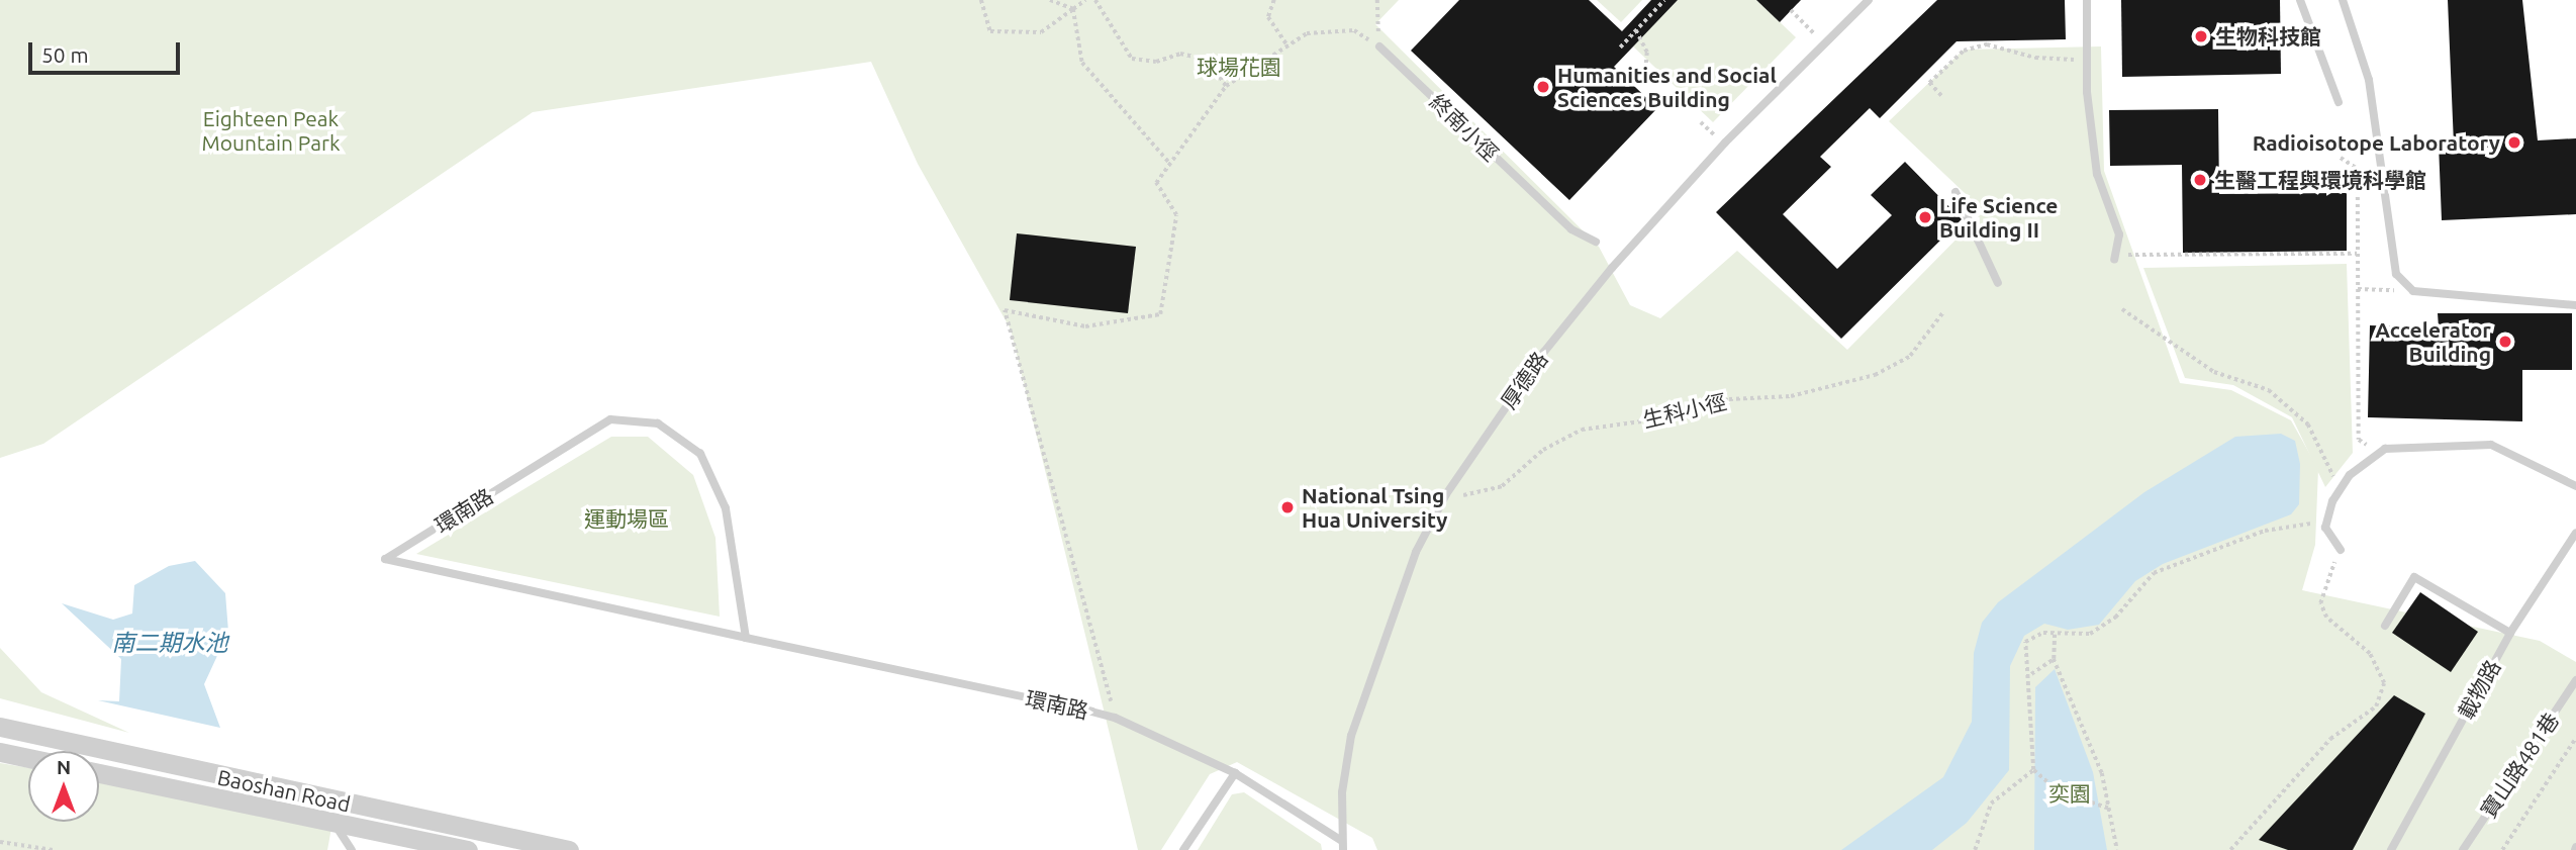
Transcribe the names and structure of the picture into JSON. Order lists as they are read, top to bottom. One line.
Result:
{"streets":{"street":["Baoshan Road"],"lane":["終南小徑","厚德路","環南路","載物路","寶山路481巷"],"path":["生科小徑"]},"crossings":[["厚德路","環南路"]],"water":["南二期水池"],"parks":["球場花園","Eighteen Peak Mountain Park","運動場區","奕園"],"places":["生物科技館","Humanities and Social Sciences Building","Radioisotope Laboratory","生醫工程與環境科學館","Life Science Building II","Accelerator Building","National Tsing Hua University"],"scale_bar":"50 m","north":"top"}
